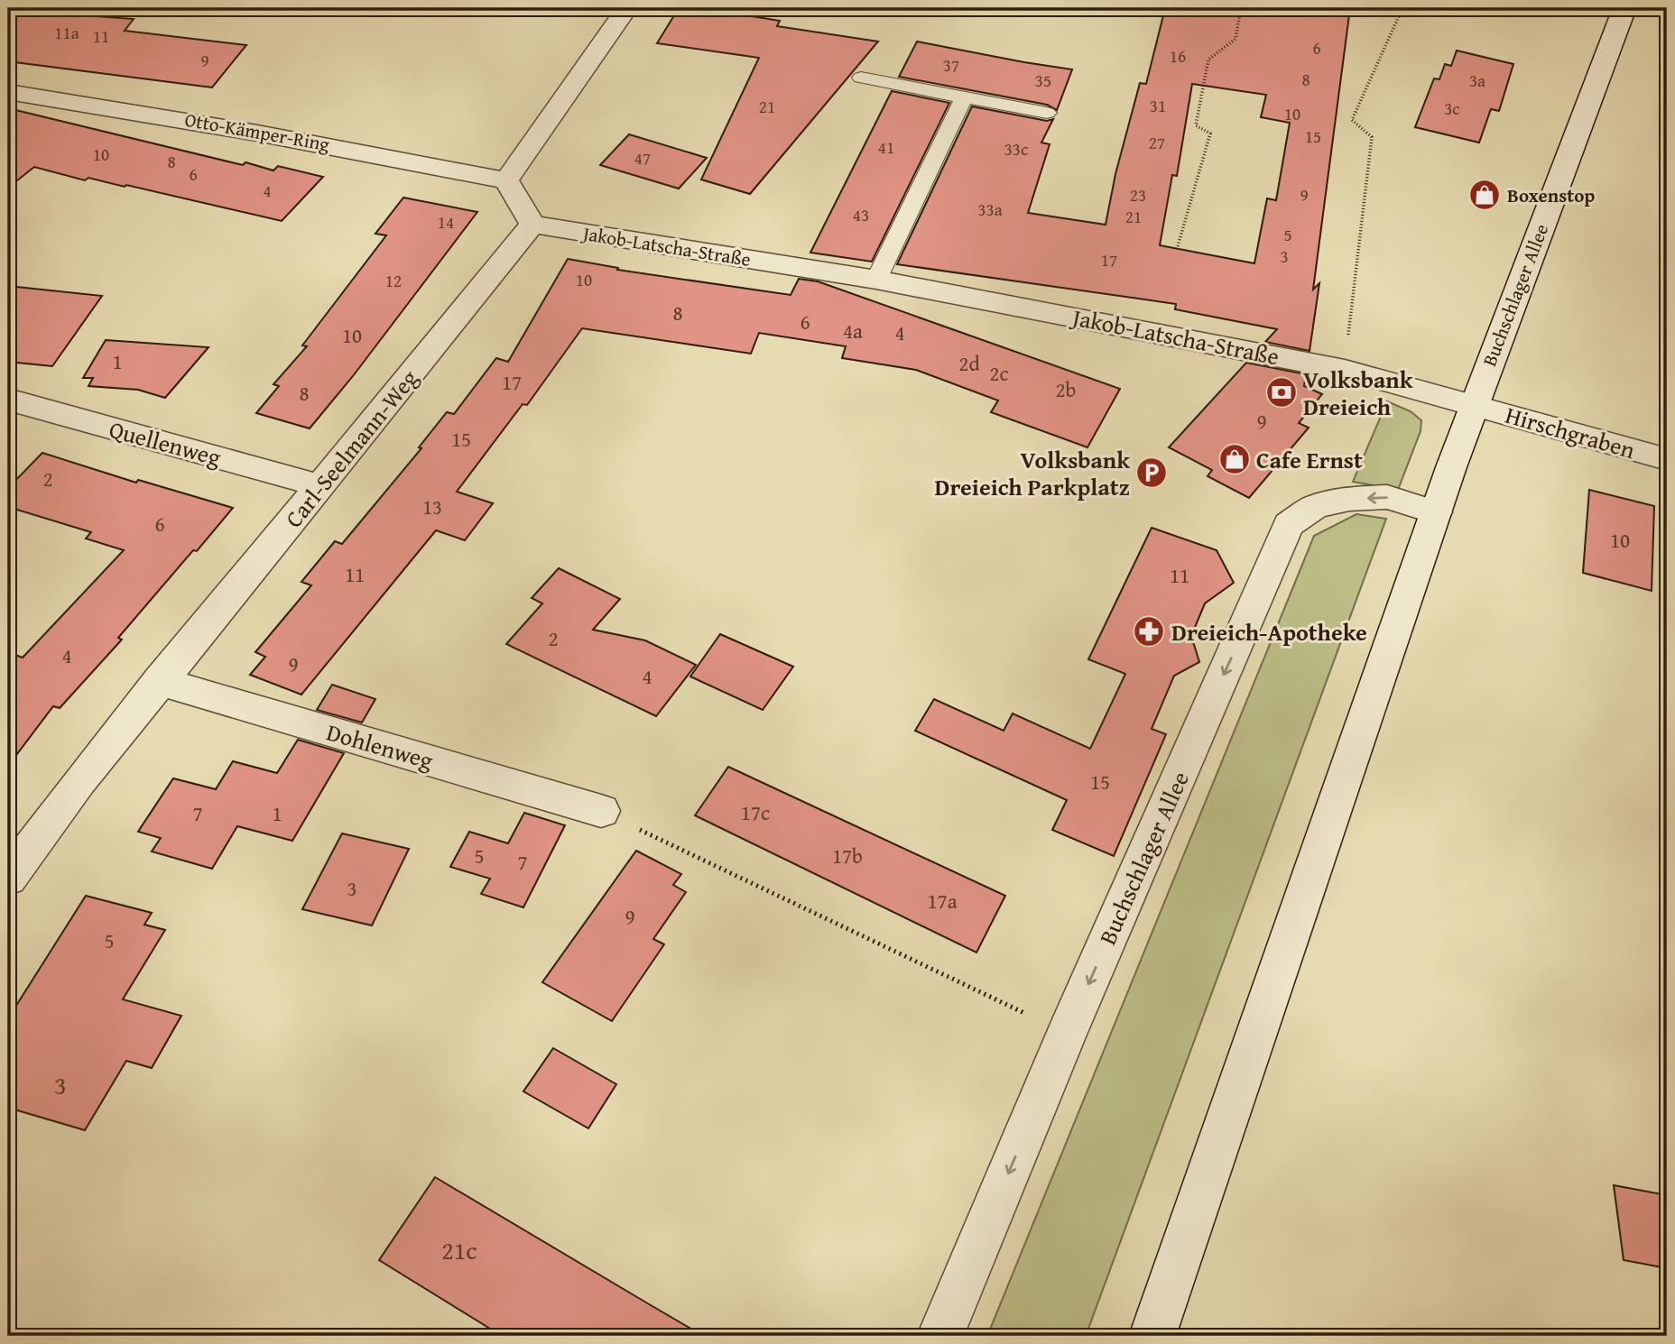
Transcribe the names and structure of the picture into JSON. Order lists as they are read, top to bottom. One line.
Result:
{"streets":{"street":["Otto-Kämper-Ring","Jakob-Latscha-Straße","Buchschlager Allee","Hirschgraben","Quellenweg","Carl-Seelmann-Weg","Dohlenweg"]},"crossings":[["Jakob-Latscha-Straße","Buchschlager Allee"],["Jakob-Latscha-Straße","Hirschgraben"],["Jakob-Latscha-Straße","Carl-Seelmann-Weg"],["Buchschlager Allee","Hirschgraben"],["Quellenweg","Carl-Seelmann-Weg"],["Carl-Seelmann-Weg","Dohlenweg"]],"places":{"shop":["Boxenstop","Cafe Ernst"],"bank":["Volksbank Dreieich"],"parking":["Volksbank Dreieich Parkplatz"],"pharmacy":["Dreieich-Apotheke"]},"house_numbers":["11a","11","6","16","9","37","8","35","3a","31","21","3c","10","15","27","41","33c","10","47","8","6","4","23","9","33a","43","21","14","5","3","17","10","12","8","6","4a","4","10","1","2d","2c","17","2b","8","9","15","2","13","6","10","11","11","2","4","9","4","15","17c","7","1","5","17b","7","3","17a","9","5","3","21c"]}
